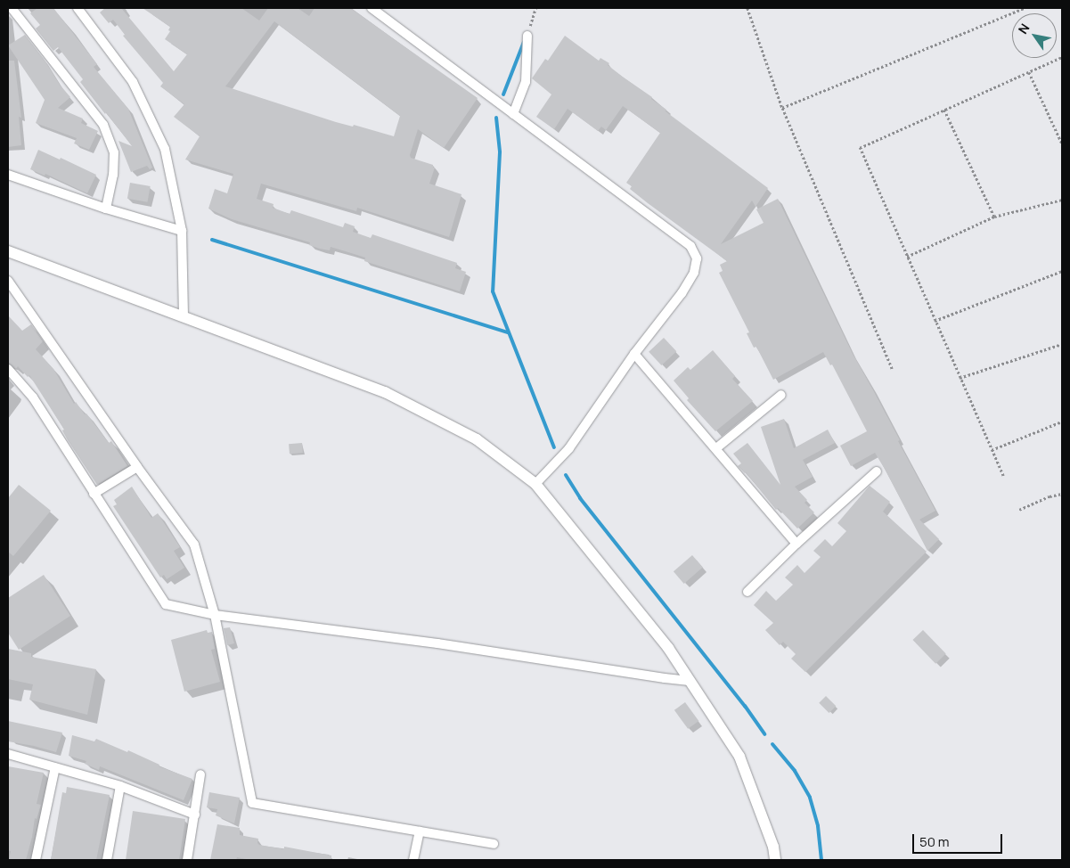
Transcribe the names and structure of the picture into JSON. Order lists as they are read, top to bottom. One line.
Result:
{"scale_bar":"50 m","north":"top left"}
